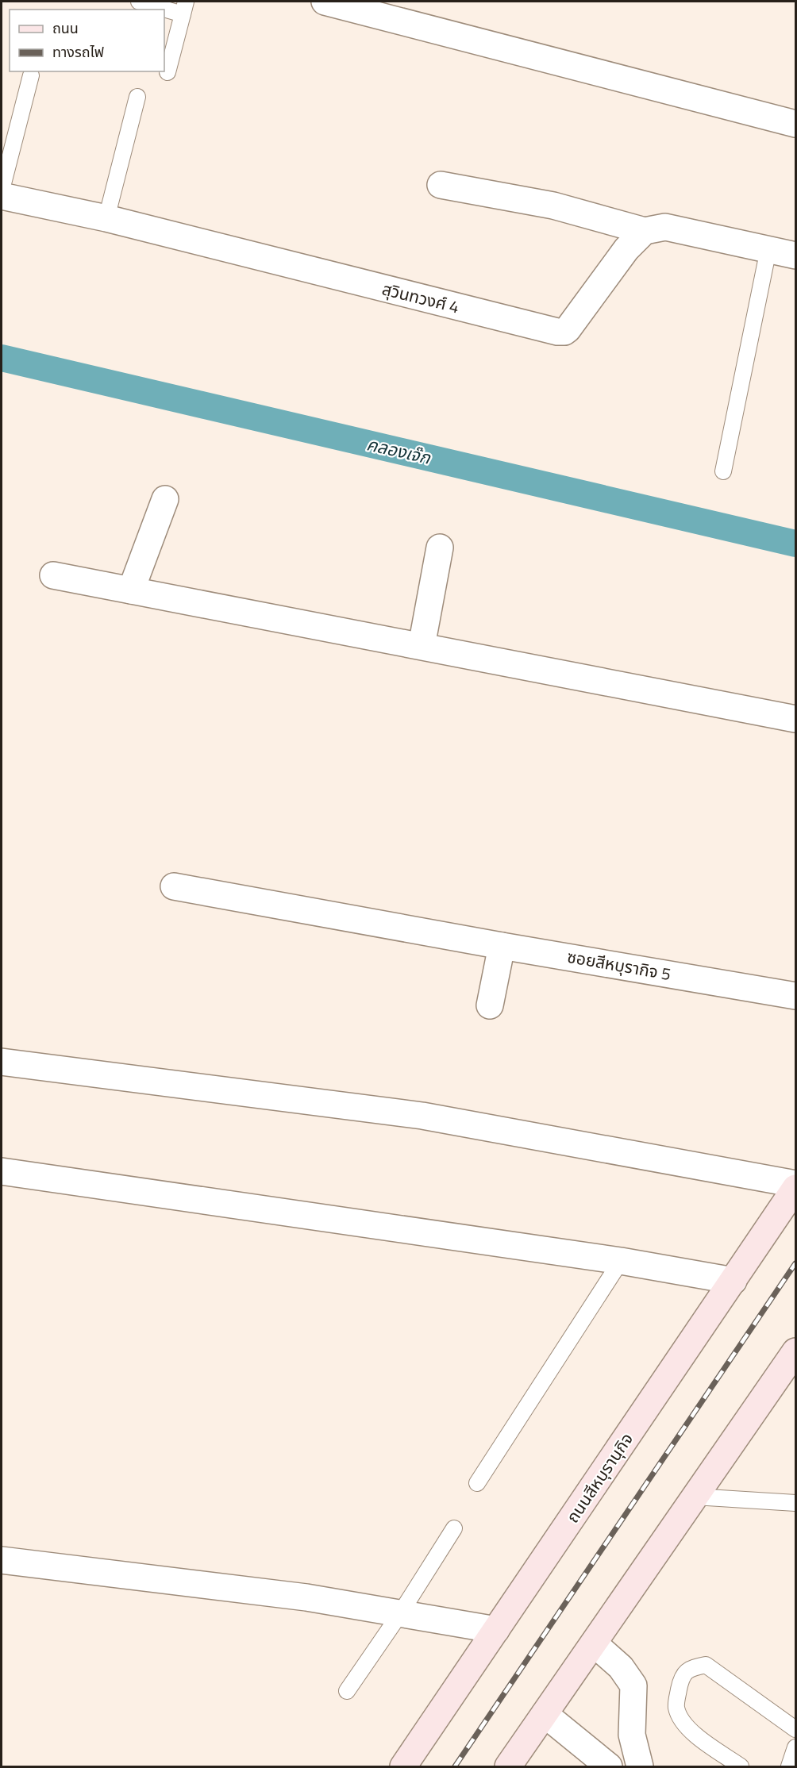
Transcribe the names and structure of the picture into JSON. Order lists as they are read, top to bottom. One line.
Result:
{"streets":{"main road":["ถนนสีหบุรานุกิจ"],"street":["สุวินทวงศ์ 4","ซอยสีหบุรากิจ 5"]},"water":["คลองเจ๊ก"],"legend":["ถนน","ทางรถไฟ"]}
